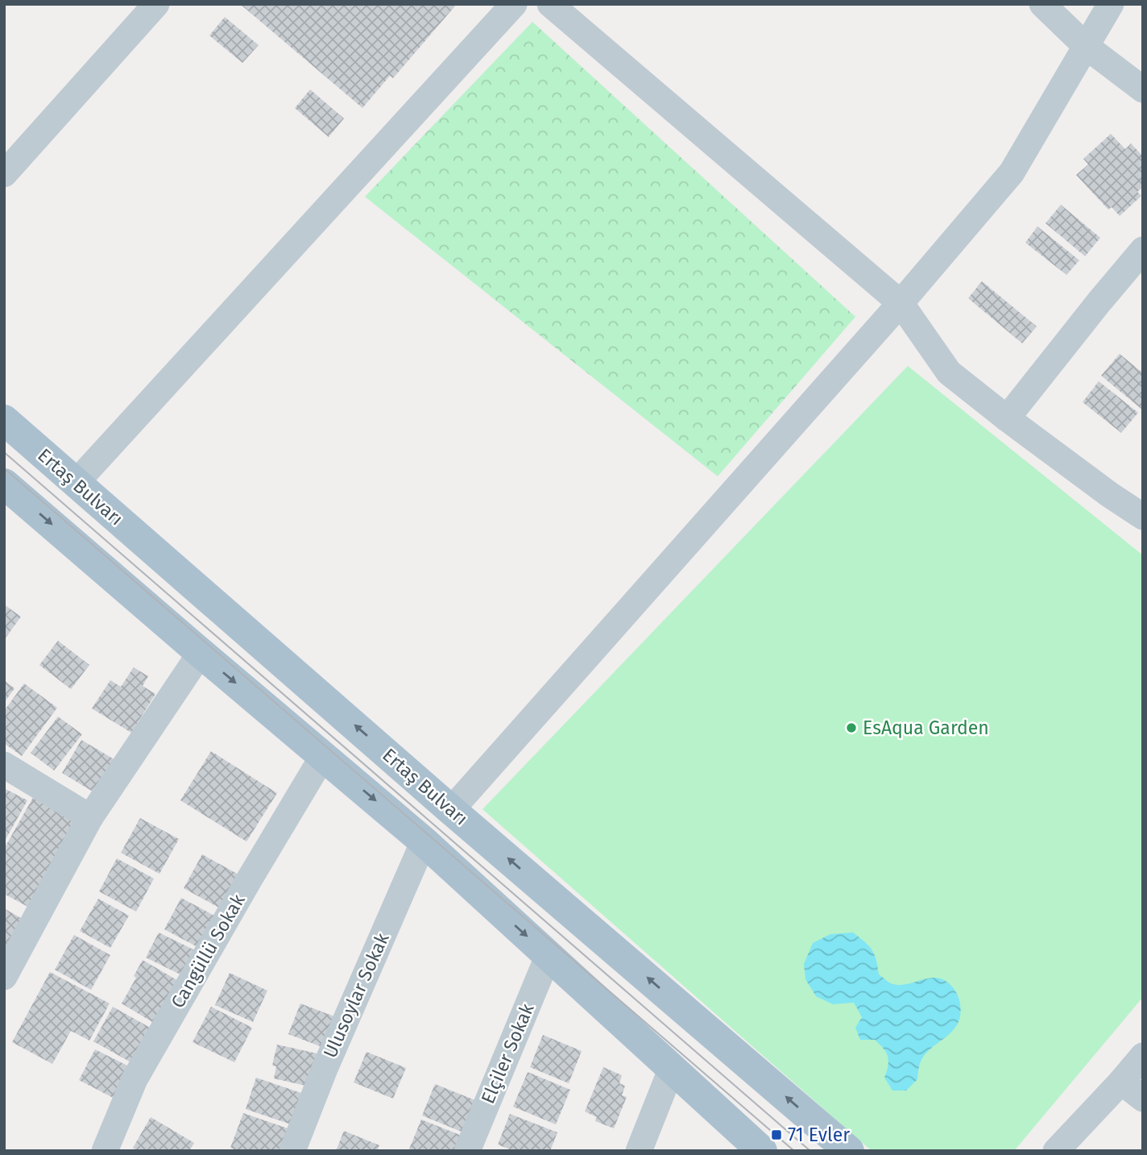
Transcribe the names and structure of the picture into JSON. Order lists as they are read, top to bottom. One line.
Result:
{"streets":{"main road":["Ertaş Bulvarı"],"street":["Cangüllü Sokak","Ulusoylar Sokak","Elçiler Sokak"]},"places":{"other":["EsAqua Garden"],"transit":["71 Evler"]}}
